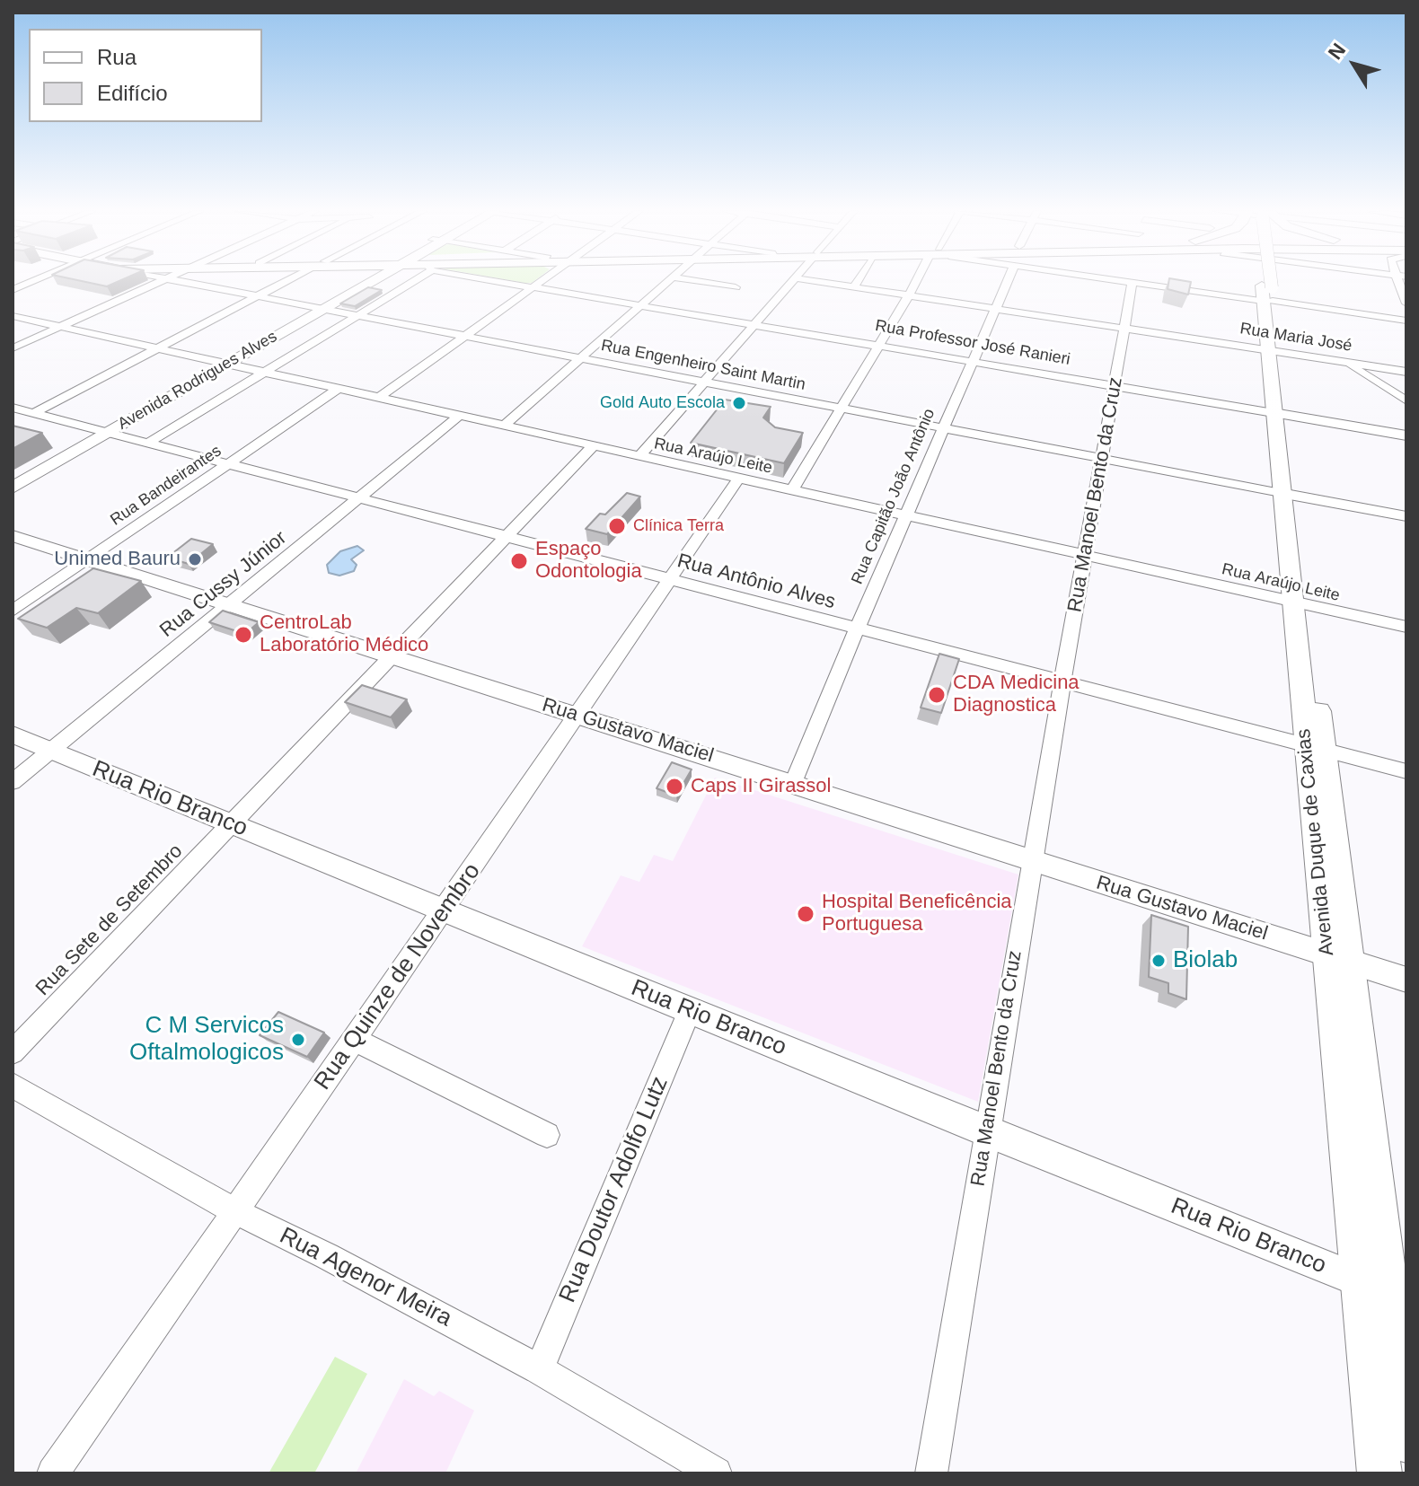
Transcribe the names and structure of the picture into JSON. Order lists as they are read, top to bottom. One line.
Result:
{"streets":{"main road":["Avenida Rodrigues Alves","Avenida Duque de Caxias"],"street":["Rua Maria José","Rua Professor José Ranieri","Rua Engenheiro Saint Martin","Rua Araújo Leite","Rua Bandeirantes","Rua Manoel Bento da Cruz","Rua Capitão João Antônio","Rua Antônio Alves","Rua Cussy Júnior","Rua Gustavo Maciel","Rua Rio Branco","Rua Sete de Setembro","Rua Quinze de Novembro","Rua Doutor Adolfo Lutz","Rua Agenor Meira"]},"crossings":[["Rua Maria José","Rua Manoel Bento da Cruz"],["Rua Maria José","Rua Capitão João Antônio"],["Rua Maria José","Avenida Duque de Caxias"],["Rua Professor José Ranieri","Rua Manoel Bento da Cruz"],["Rua Professor José Ranieri","Rua Capitão João Antônio"],["Rua Professor José Ranieri","Avenida Duque de Caxias"],["Rua Engenheiro Saint Martin","Avenida Rodrigues Alves"],["Rua Engenheiro Saint Martin","Rua Manoel Bento da Cruz"],["Rua Engenheiro Saint Martin","Rua Capitão João Antônio"],["Rua Engenheiro Saint Martin","Avenida Duque de Caxias"],["Avenida Rodrigues Alves","Rua Araújo Leite"],["Avenida Rodrigues Alves","Rua Antônio Alves"],["Rua Araújo Leite","Rua Bandeirantes"],["Rua Araújo Leite","Rua Manoel Bento da Cruz"],["Rua Araújo Leite","Rua Capitão João Antônio"],["Rua Araújo Leite","Rua Cussy Júnior"],["Rua Araújo Leite","Avenida Duque de Caxias"],["Rua Araújo Leite","Rua Sete de Setembro"],["Rua Araújo Leite","Rua Quinze de Novembro"],["Rua Bandeirantes","Rua Antônio Alves"],["Rua Bandeirantes","Rua Gustavo Maciel"],["Rua Manoel Bento da Cruz","Rua Antônio Alves"],["Rua Manoel Bento da Cruz","Rua Gustavo Maciel"],["Rua Manoel Bento da Cruz","Rua Rio Branco"],["Rua Capitão João Antônio","Rua Antônio Alves"],["Rua Capitão João Antônio","Rua Gustavo Maciel"],["Rua Antônio Alves","Rua Cussy Júnior"],["Rua Antônio Alves","Avenida Duque de Caxias"],["Rua Antônio Alves","Rua Sete de Setembro"],["Rua Antônio Alves","Rua Quinze de Novembro"],["Rua Cussy Júnior","Rua Gustavo Maciel"],["Rua Cussy Júnior","Rua Rio Branco"],["Rua Gustavo Maciel","Avenida Duque de Caxias"],["Rua Gustavo Maciel","Rua Sete de Setembro"],["Rua Gustavo Maciel","Rua Quinze de Novembro"],["Rua Rio Branco","Avenida Duque de Caxias"],["Rua Rio Branco","Rua Sete de Setembro"],["Rua Rio Branco","Rua Quinze de Novembro"],["Rua Rio Branco","Rua Doutor Adolfo Lutz"],["Rua Quinze de Novembro","Rua Agenor Meira"],["Rua Doutor Adolfo Lutz","Rua Agenor Meira"]],"places":["Gold Auto Escola","Clínica Terra","Unimed Bauru","Espaço Odontologia","CentroLab Laboratório Médico","CDA Medicina Diagnostica","Caps II Girassol","Hospital Beneficência Portuguesa","Biolab","C M Servicos Oftalmologicos"],"legend":["Rua","Edifício"],"north":"top left"}
